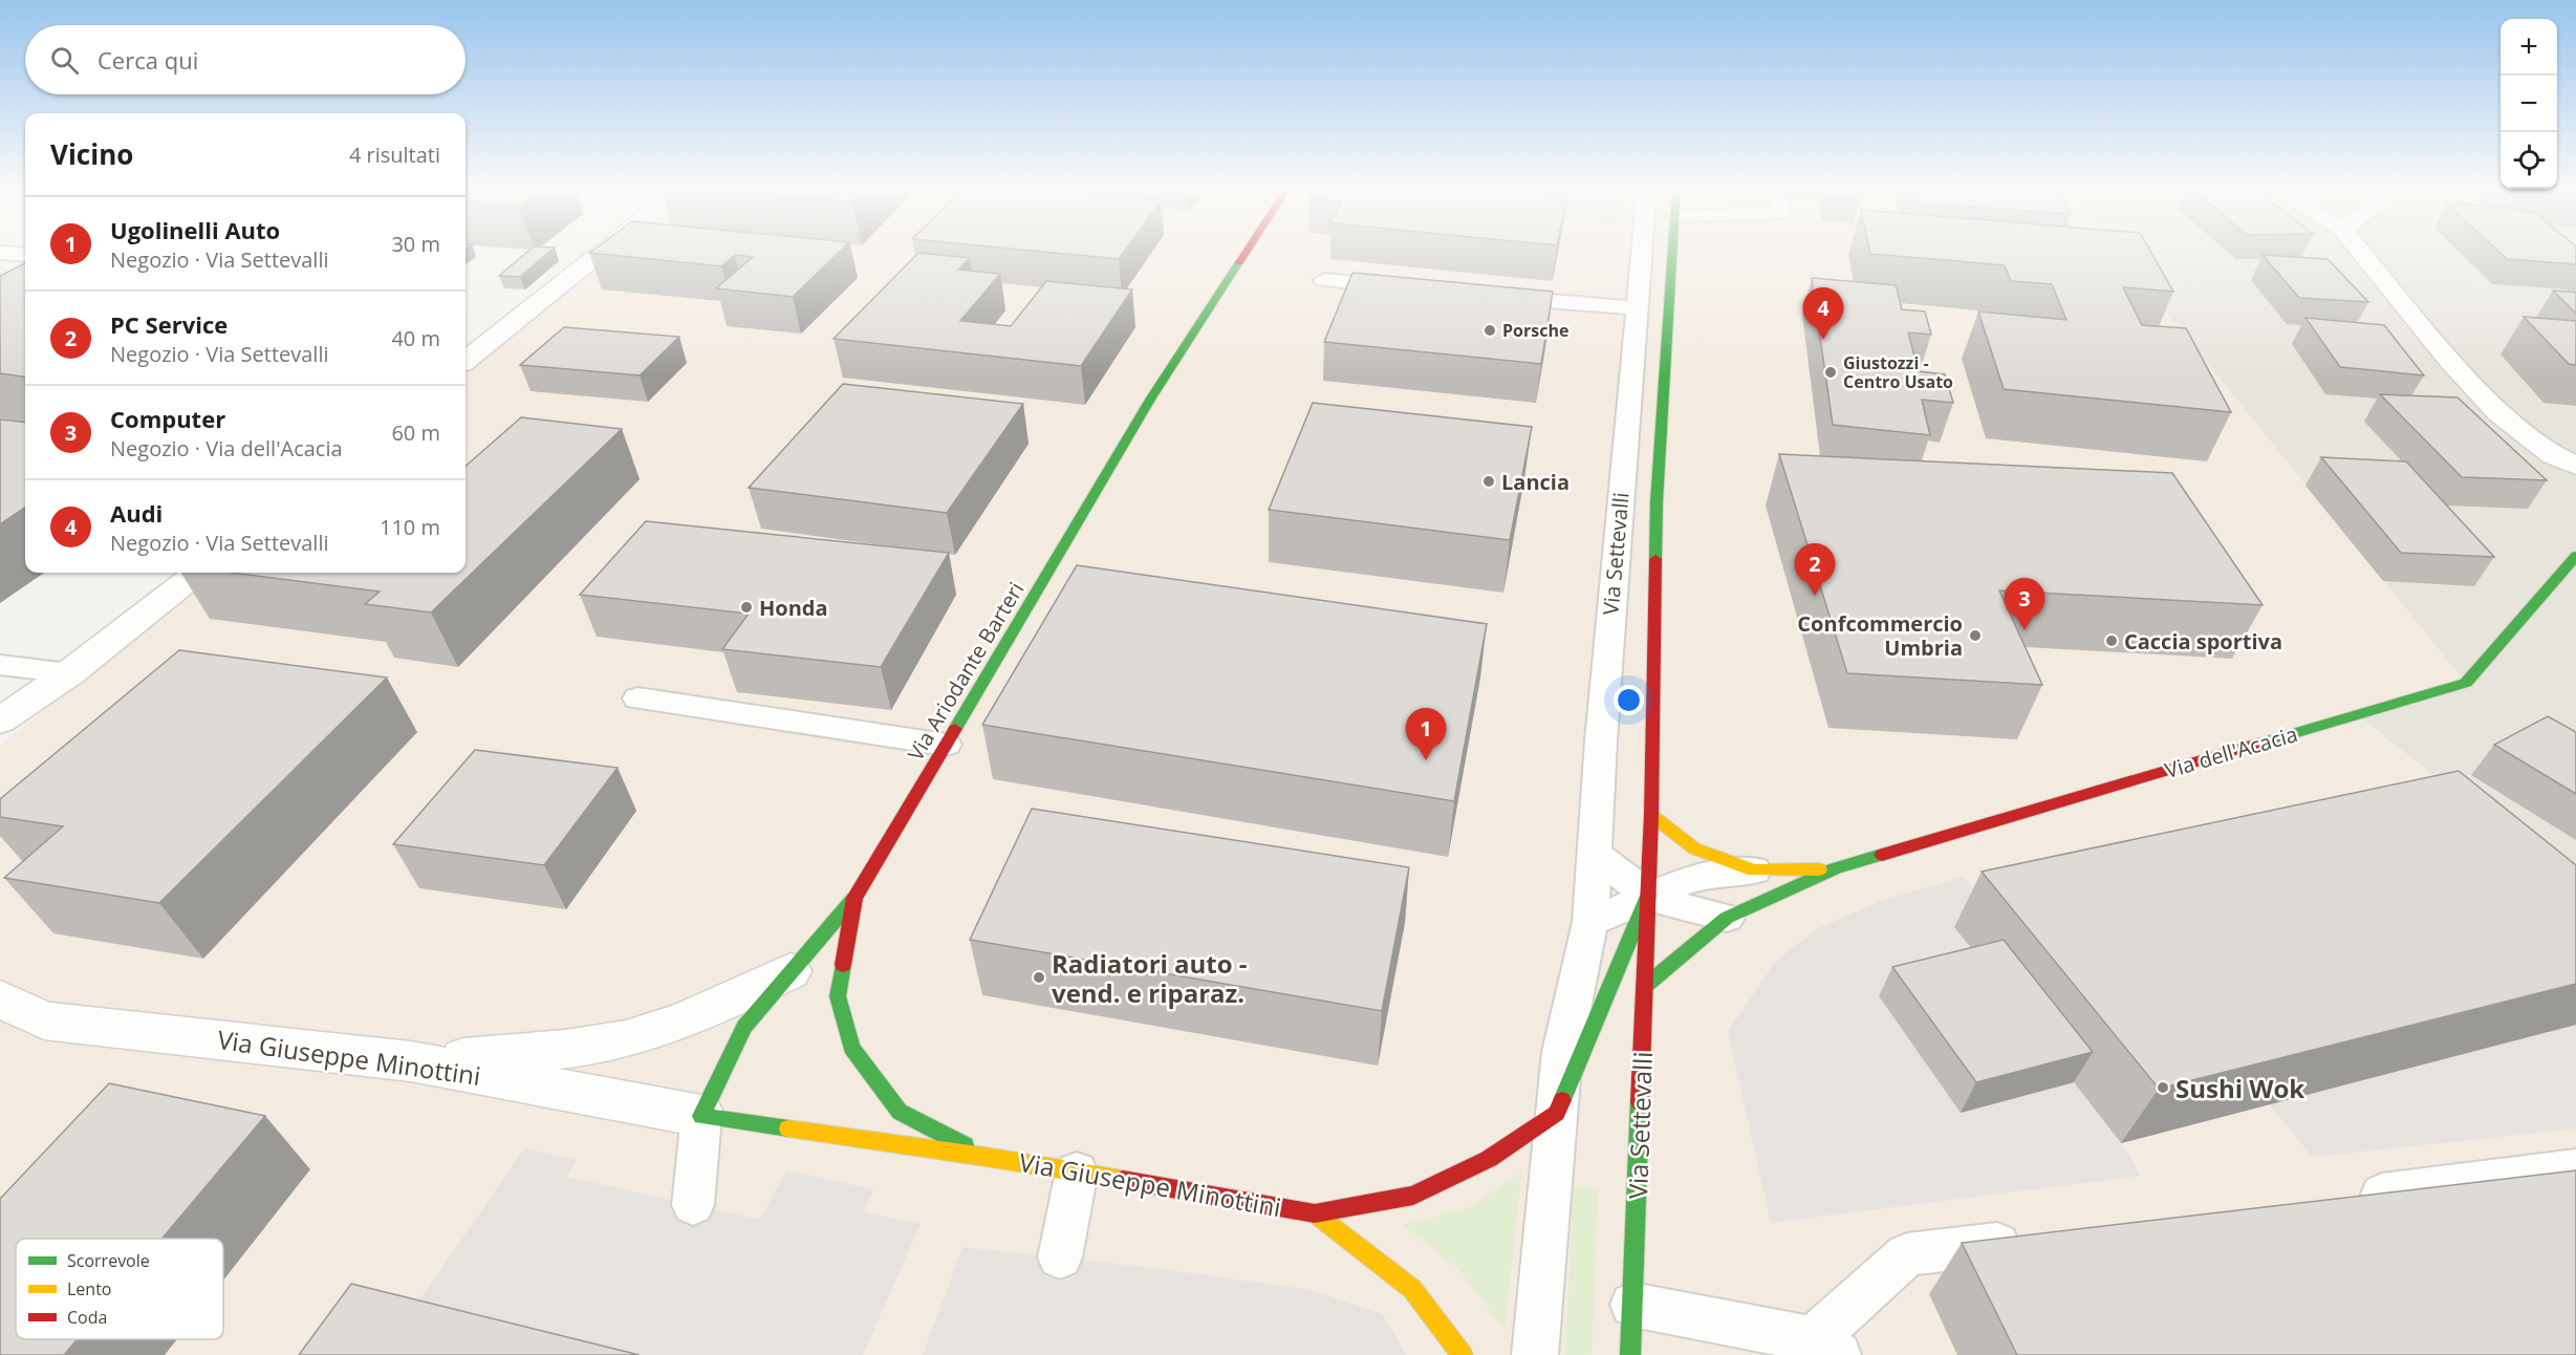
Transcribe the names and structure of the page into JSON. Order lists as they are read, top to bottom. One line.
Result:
{"streets":{"main road":["Via Settevalli","Via Ariodante Barteri","Via dell'Acacia","Via Giuseppe Minottini"]},"crossings":[["Via Ariodante Barteri","Via Giuseppe Minottini"]],"places":["Porsche","Giustozzi - Centro Usato","Lancia","Honda","Confcommercio Umbria","Caccia sportiva","Radiatori auto - vend. e riparaz.","Sushi Wok"],"legend":["Scorrevole","Lento","Coda"],"page":{"map_buttons":["+","−"],"search":"Cerca qui","heading":["Vicino","4 risultati"],"list":[{"mark":"1","name":"Ugolinelli Auto","note":"Negozio · Via Settevalli","value":"30 m"},{"mark":"2","name":"PC Service","note":"Negozio · Via Settevalli","value":"40 m"},{"mark":"3","name":"Computer","note":"Negozio · Via dell'Acacia","value":"60 m"},{"mark":"4","name":"Audi","note":"Negozio · Via Settevalli","value":"110 m"}],"pins":["4","2","3","1"]}}
